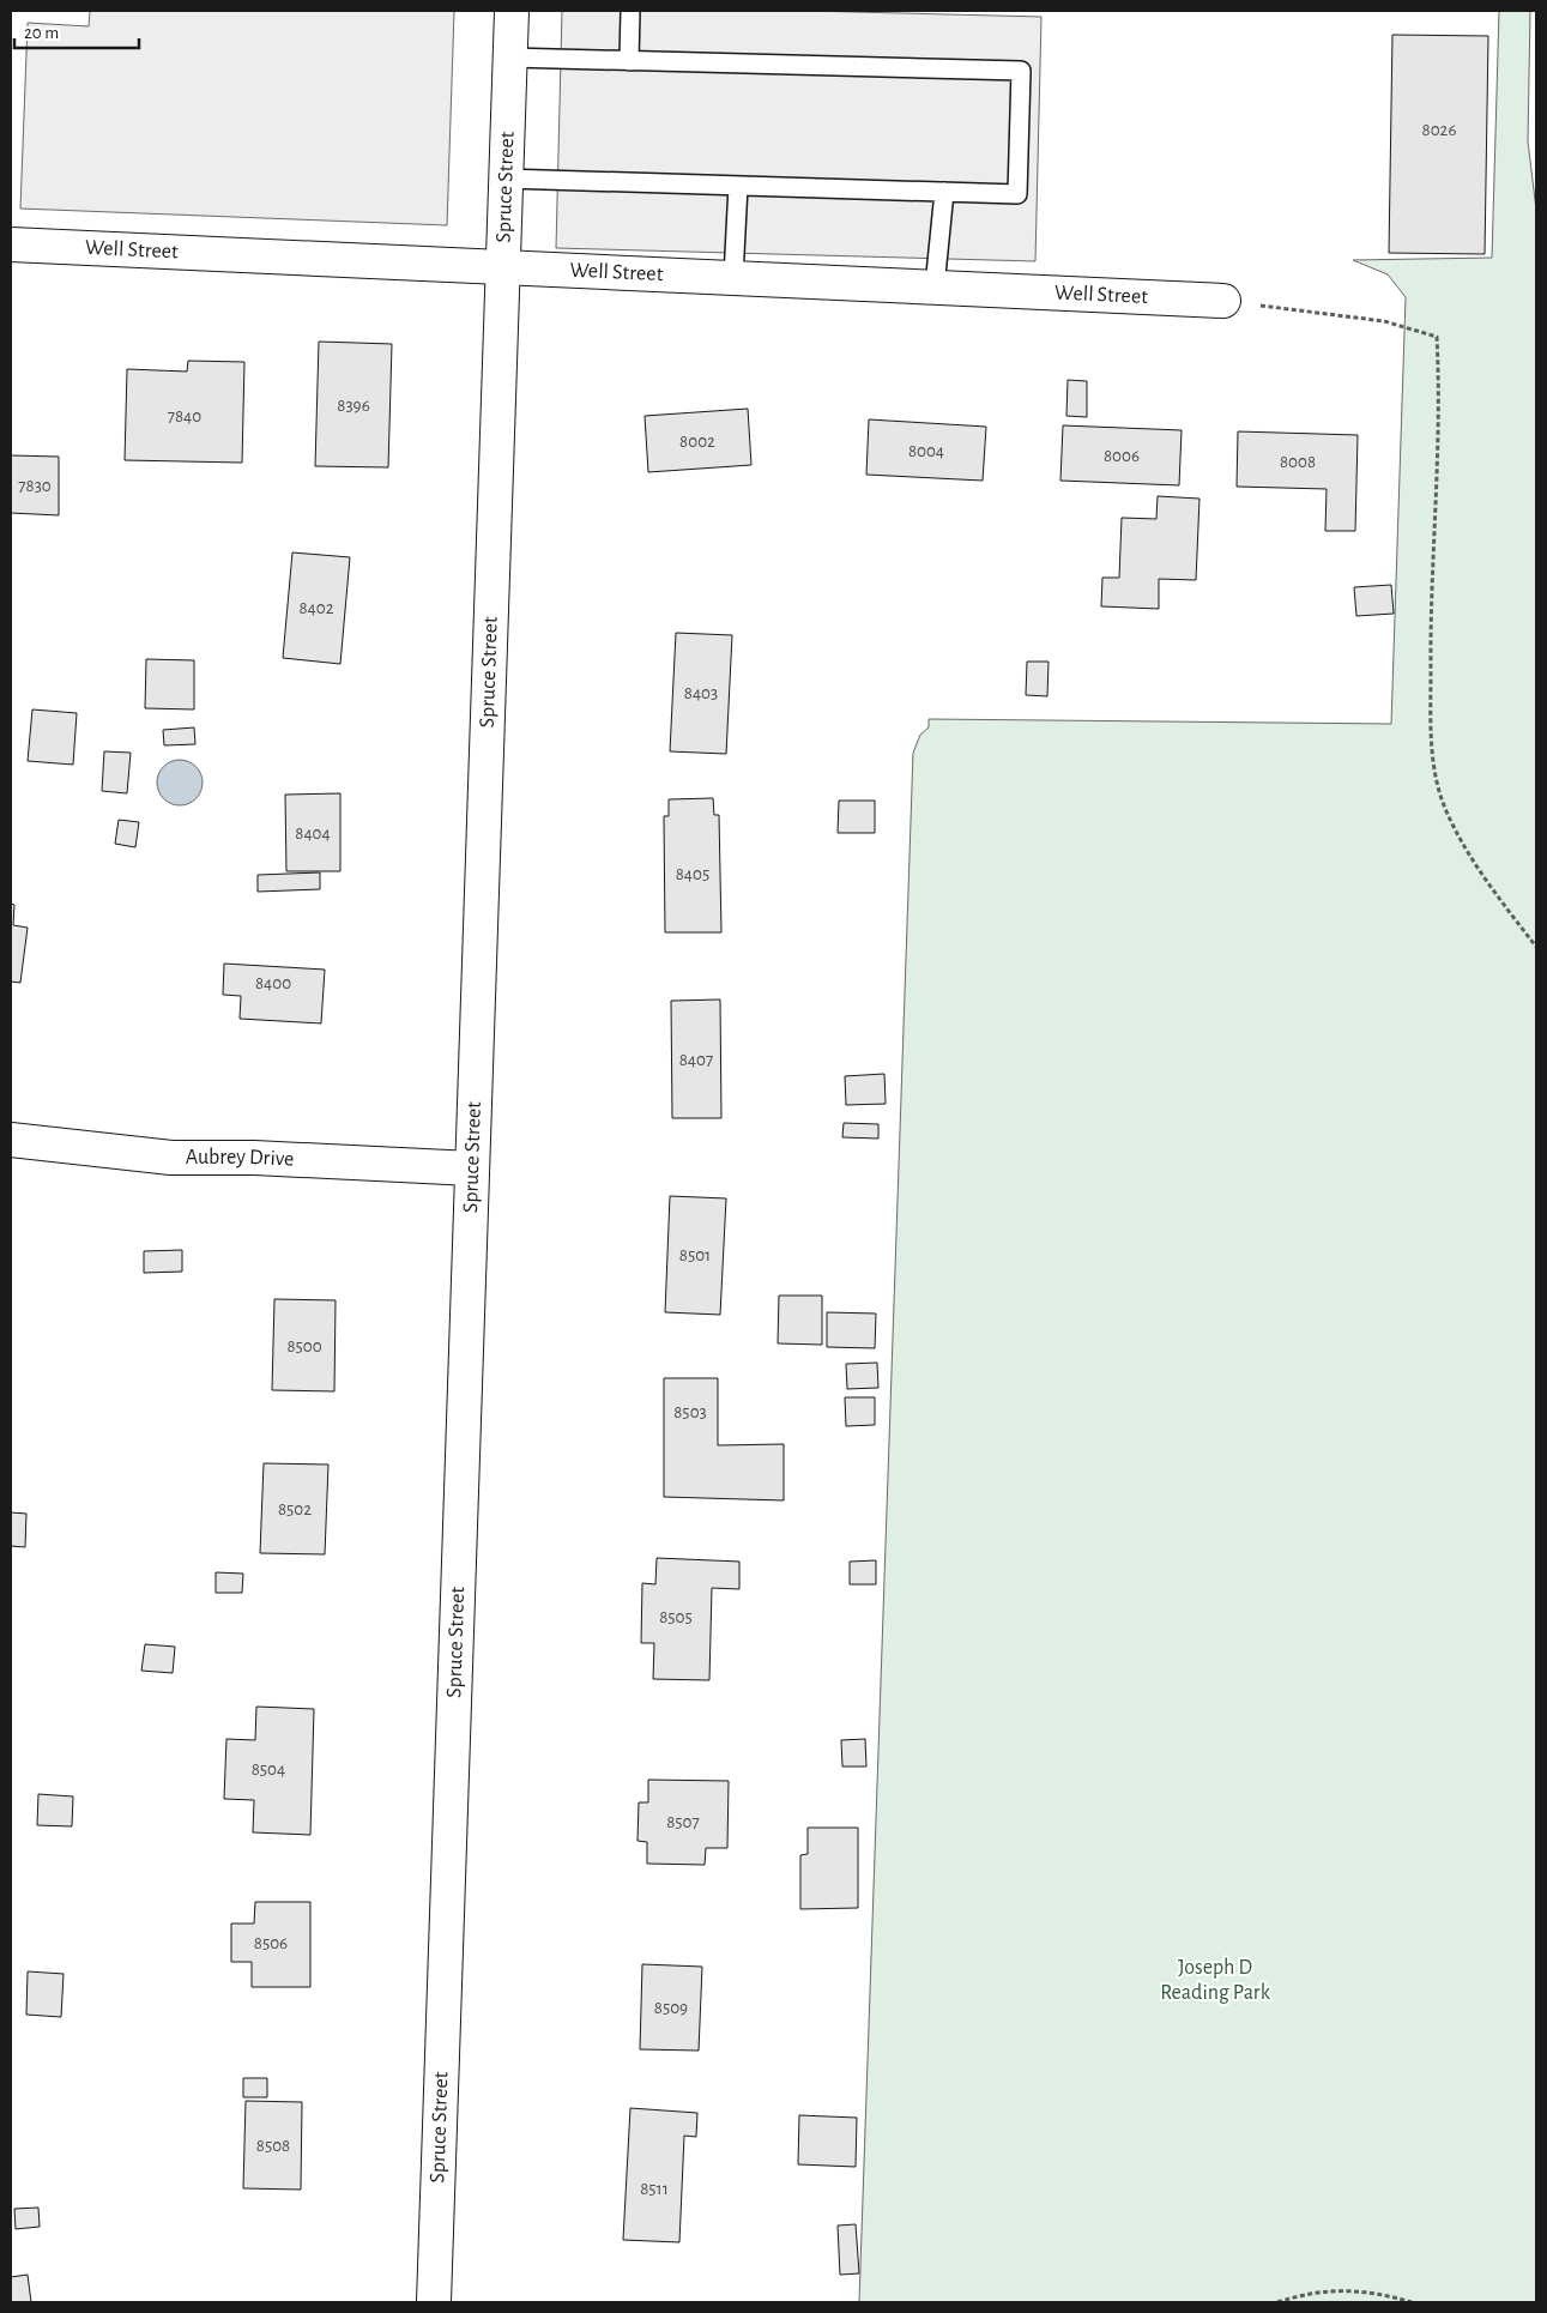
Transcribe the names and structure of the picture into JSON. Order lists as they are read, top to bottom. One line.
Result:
{"streets":{"street":["Spruce Street","Well Street","Aubrey Drive"]},"crossings":[["Spruce Street","Well Street"],["Spruce Street","Aubrey Drive"]],"parks":["Joseph D Reading Park"],"house_numbers":["8026","8396","7840","8002","8004","8006","8008","7830","8402","8403","8404","8405","8400","8407","8501","8500","8503","8502","8505","8504","8507","8506","8509","8508","8511"],"scale_bar":"20 m"}
